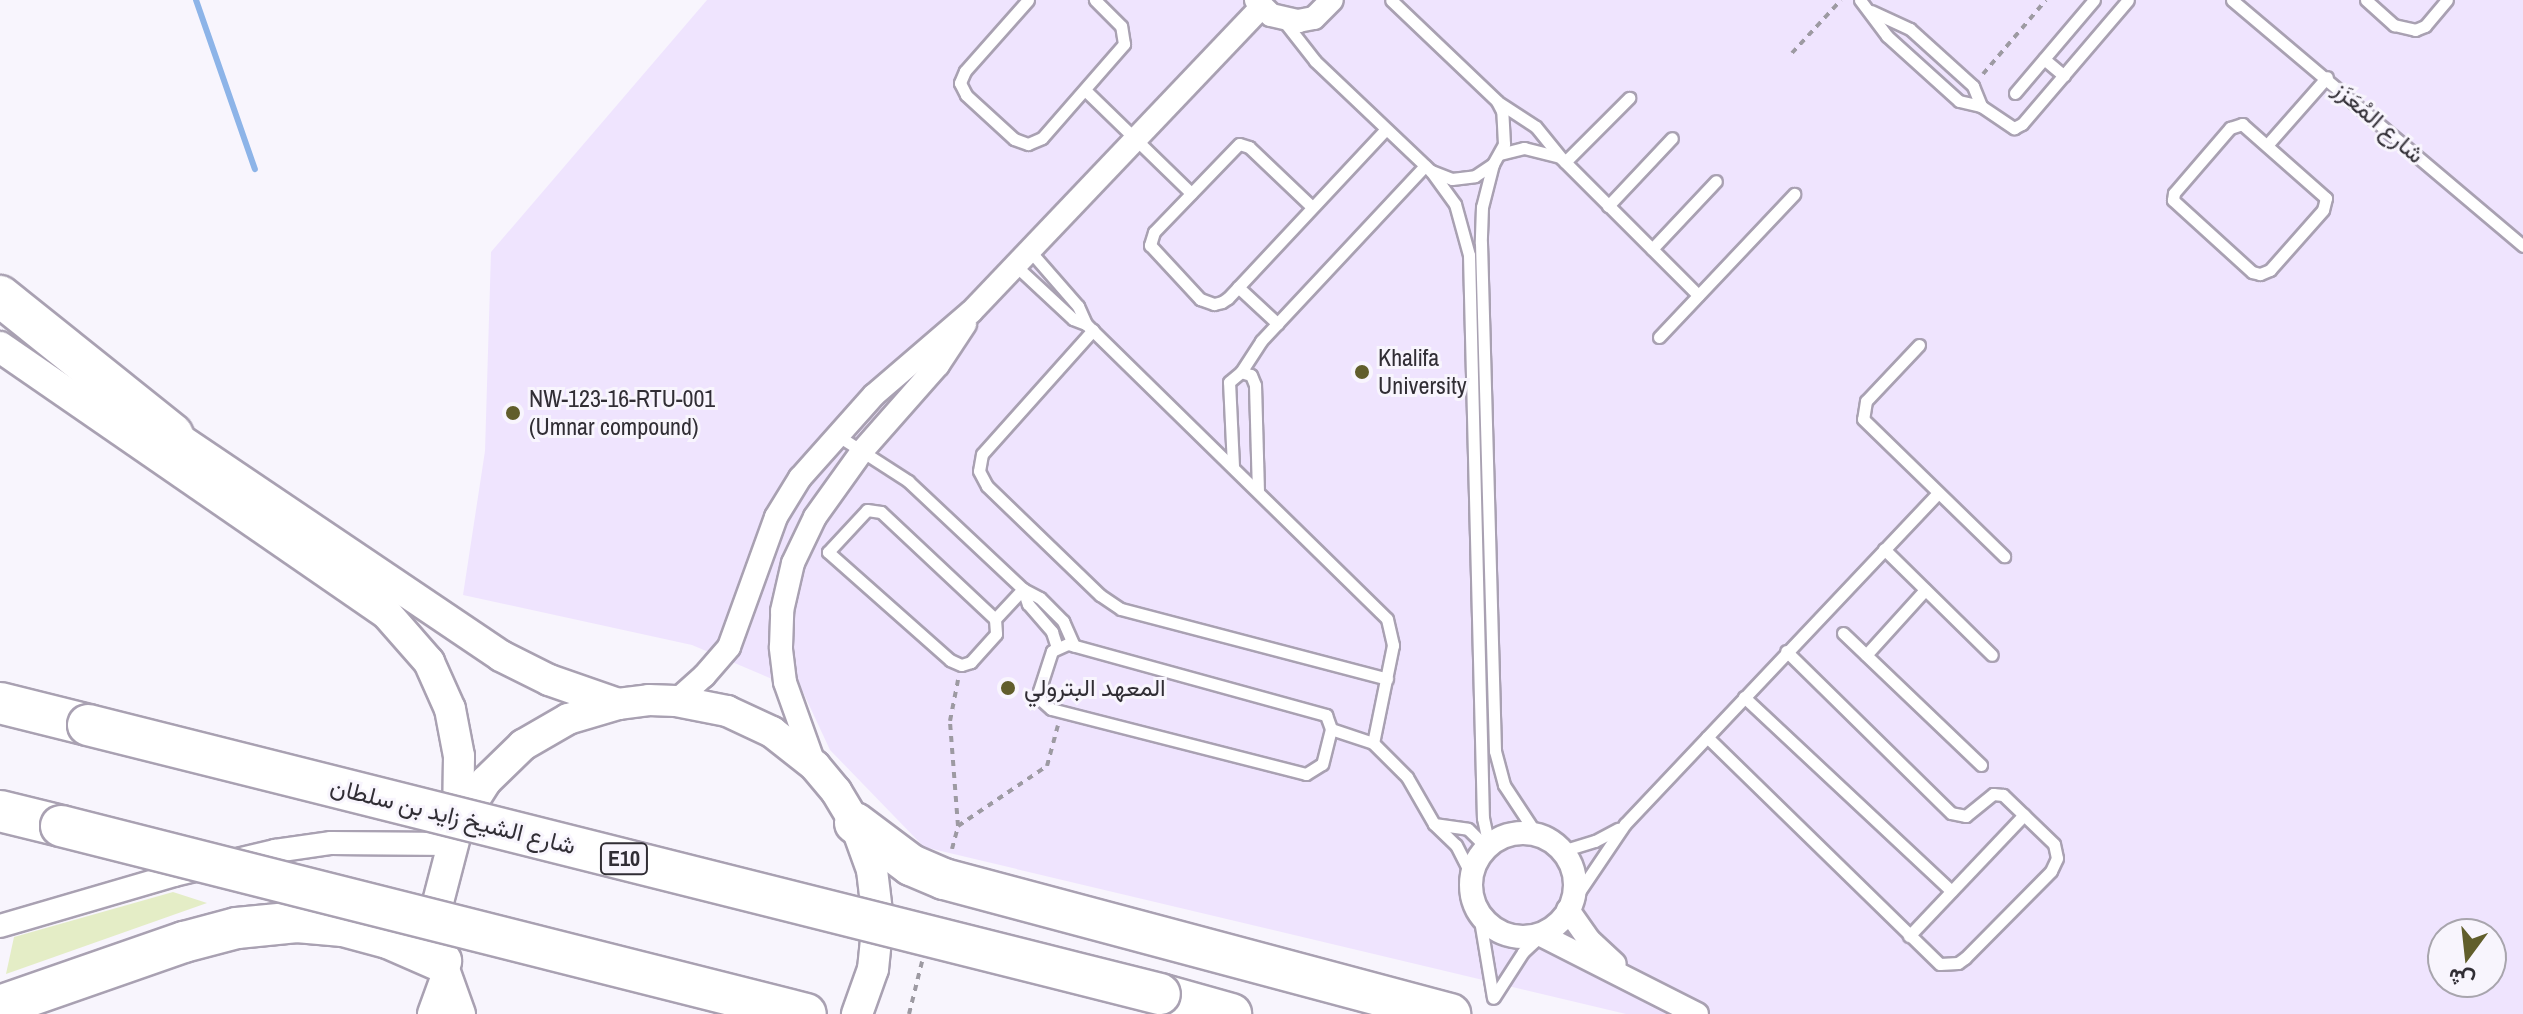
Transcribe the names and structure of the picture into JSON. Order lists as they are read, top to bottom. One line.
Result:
{"streets":{"highway":["شارع الشيخ زايد بن سلطان","E10"],"lane":["شارع المُعَزَز"]},"places":["Khalifa University","NW-123-16-RTU-001 (Umnar compound)","المعهد البترولي"],"north":"bottom"}
